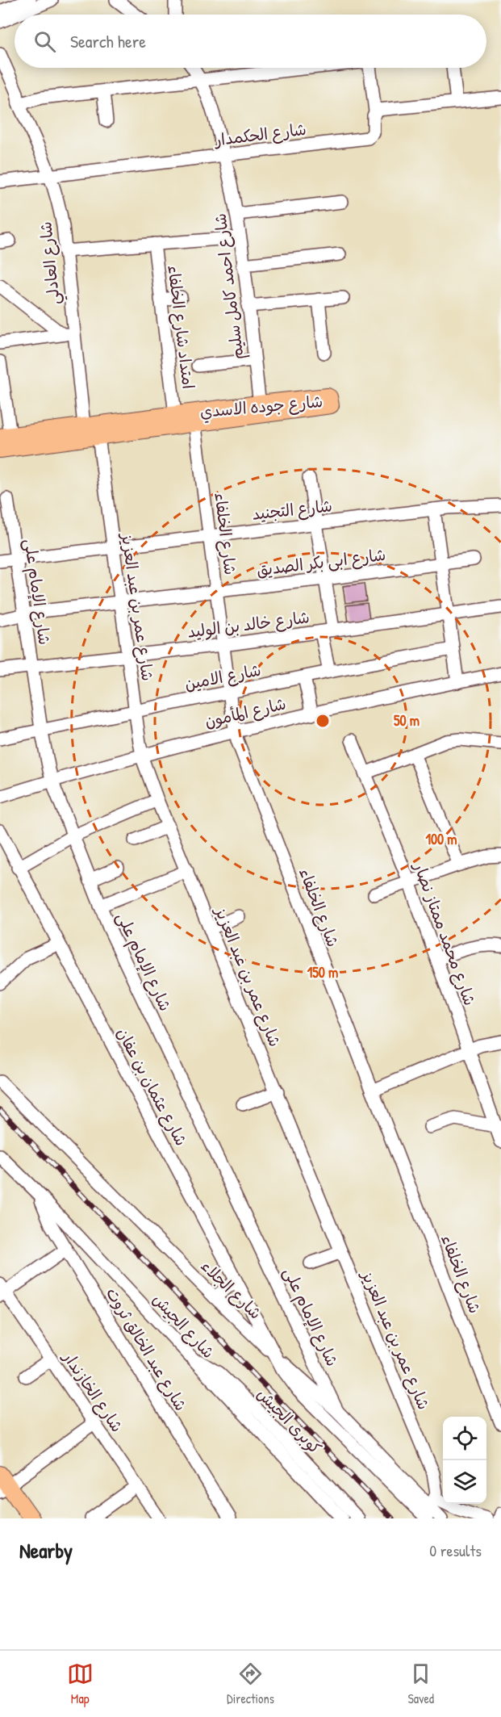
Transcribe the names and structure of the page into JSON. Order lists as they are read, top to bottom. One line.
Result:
{"streets":{"main road":["شارع جوده الاسدي"],"street":["شارع الحكمدار","شارع العادلي","شارع احمد كامل سليم","امتداد شارع الخلفاء","شارع التجنيد","شارع الخلفاء","شارع ابى بكر الصديق","شارع الإمام على","شارع عمر بن عبد العزيز","شارع خالد بن الوليد","شارع الامين","شارع المأمون","شارع محمد ممتاز نصار","شارع عثمان بن عفان","شارع الجلاء","شارع الجيش","شارع عبد الخالق ثروت","شارع الخازندار","كوبرى الجيش"]},"crossings":[["شارع الحكمدار","شارع العادلي"],["شارع الحكمدار","شارع احمد كامل سليم"],["شارع العادلي","شارع جوده الاسدي"],["شارع احمد كامل سليم","شارع جوده الاسدي"],["امتداد شارع الخلفاء","شارع جوده الاسدي"],["شارع جوده الاسدي","شارع الخلفاء"],["شارع جوده الاسدي","شارع عمر بن عبد العزيز"],["شارع التجنيد","شارع الخلفاء"],["شارع التجنيد","شارع الإمام على"],["شارع التجنيد","شارع عمر بن عبد العزيز"],["شارع الخلفاء","شارع ابى بكر الصديق"],["شارع الخلفاء","شارع خالد بن الوليد"],["شارع الخلفاء","شارع الامين"],["شارع الخلفاء","شارع المأمون"],["شارع ابى بكر الصديق","شارع الإمام على"],["شارع ابى بكر الصديق","شارع عمر بن عبد العزيز"],["شارع الإمام على","شارع خالد بن الوليد"],["شارع الإمام على","شارع الامين"],["شارع الإمام على","شارع المأمون"],["شارع الإمام على","شارع الجلاء"],["شارع عمر بن عبد العزيز","شارع خالد بن الوليد"],["شارع عمر بن عبد العزيز","شارع الامين"],["شارع عمر بن عبد العزيز","شارع المأمون"],["شارع عمر بن عبد العزيز","شارع عثمان بن عفان"],["شارع عمر بن عبد العزيز","شارع الجلاء"],["شارع عثمان بن عفان","شارع الجلاء"],["شارع الجيش","شارع عبد الخالق ثروت"],["شارع الجيش","كوبرى الجيش"]],"page":{"search":"Search here","heading":["Nearby","0 results"],"nav":["Map","Directions","Saved"]},"rings":["50 m","100 m","150 m"]}
